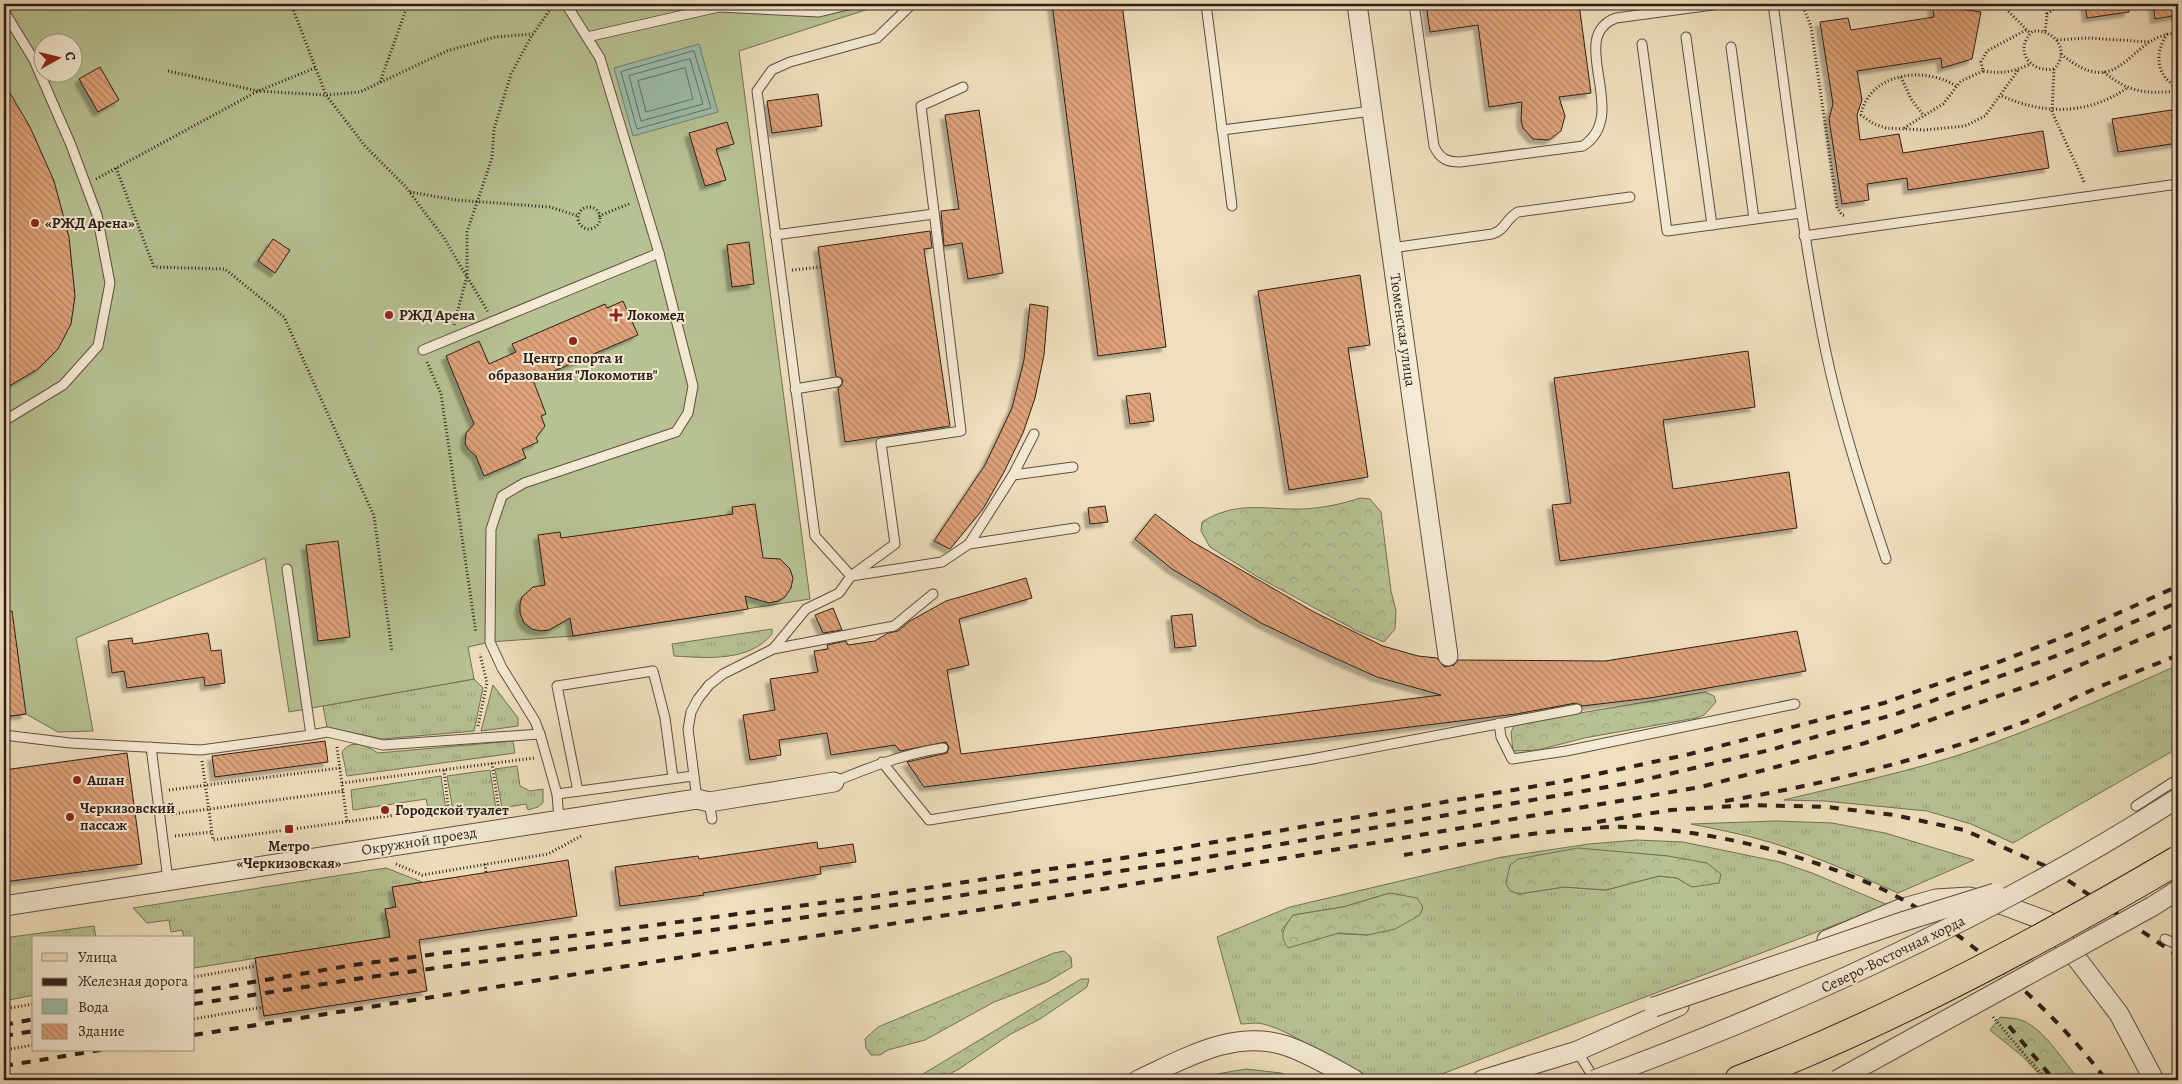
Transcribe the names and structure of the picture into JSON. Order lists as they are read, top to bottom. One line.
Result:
{"streets":{"street":["Тюменская улица","Окружной проезд","Северо-Восточная хорда"]},"places":{"other":["«РЖД Арена»","РЖД Арена","Центр спорта и образования \"Локомотив\"","Ашан","Городской туалет","Черкизовский пассаж"],"health":["Локомед"],"transit":["Метро «Черкизовская»"]},"legend":["Улица","Железная дорога","Вода","Здание"],"north":"right"}
